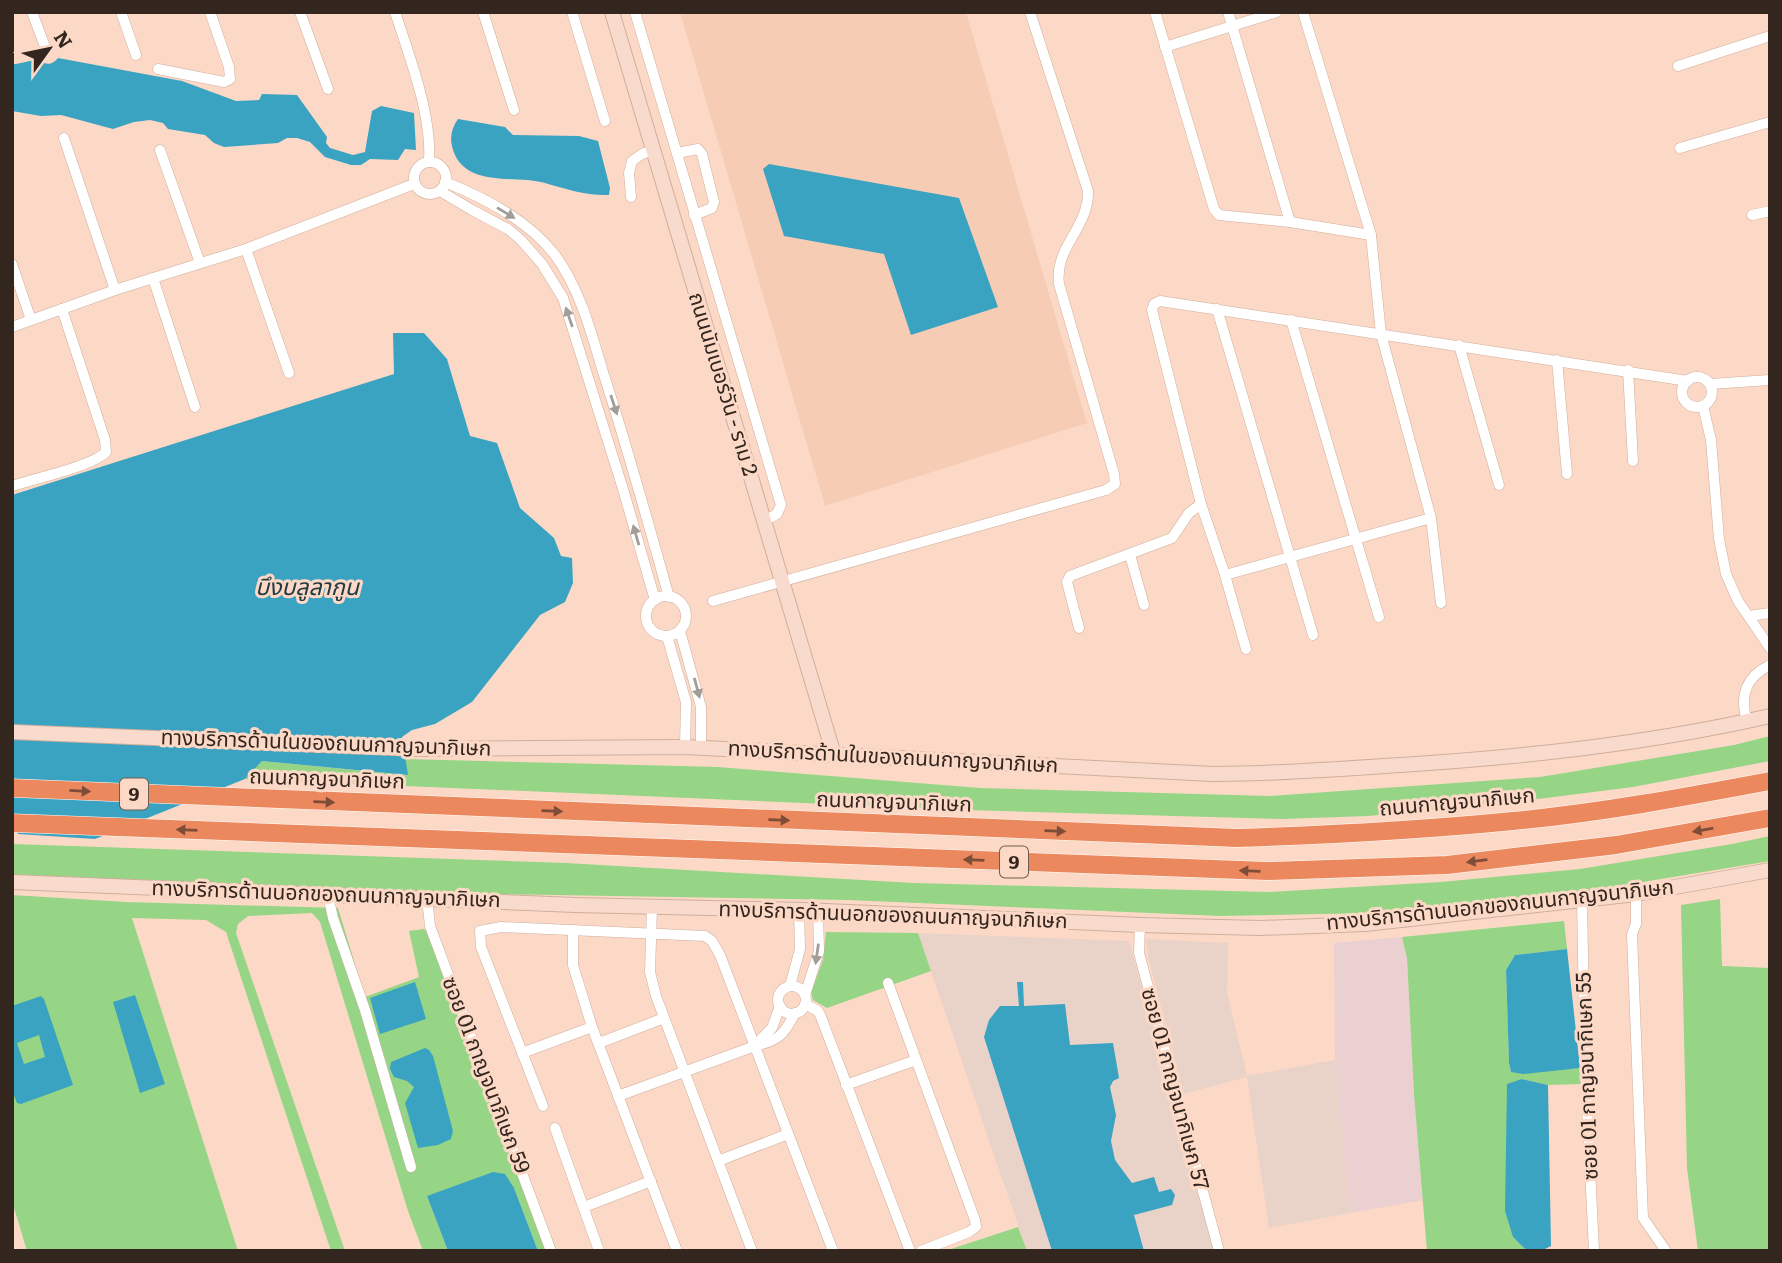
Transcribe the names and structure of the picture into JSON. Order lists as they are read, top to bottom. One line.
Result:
{"streets":{"highway":["ถนนกาญจนาภิเษก","9"],"main road":["ถนนนัมเบอร์วัน - ราม 2","ทางบริการด้านในของถนนกาญจนาภิเษก","ทางบริการด้านนอกของถนนกาญจนาภิเษก"],"street":["ซอย 01 กาญจนาภิเษก 59","ซอย 01 กาญจนากิเษก 55","ซอย 01 กาญจนากิเษก 57"]},"crossings":[["ถนนนัมเบอร์วัน - ราม 2","ทางบริการด้านในของถนนกาญจนาภิเษก"],["ทางบริการด้านนอกของถนนกาญจนาภิเษก","ซอย 01 กาญจนาภิเษก 59"],["ทางบริการด้านนอกของถนนกาญจนาภิเษก","ซอย 01 กาญจนากิเษก 55"],["ทางบริการด้านนอกของถนนกาญจนาภิเษก","ซอย 01 กาญจนากิเษก 57"]],"water":["บึงบลูลากูน"],"north":"top right"}
